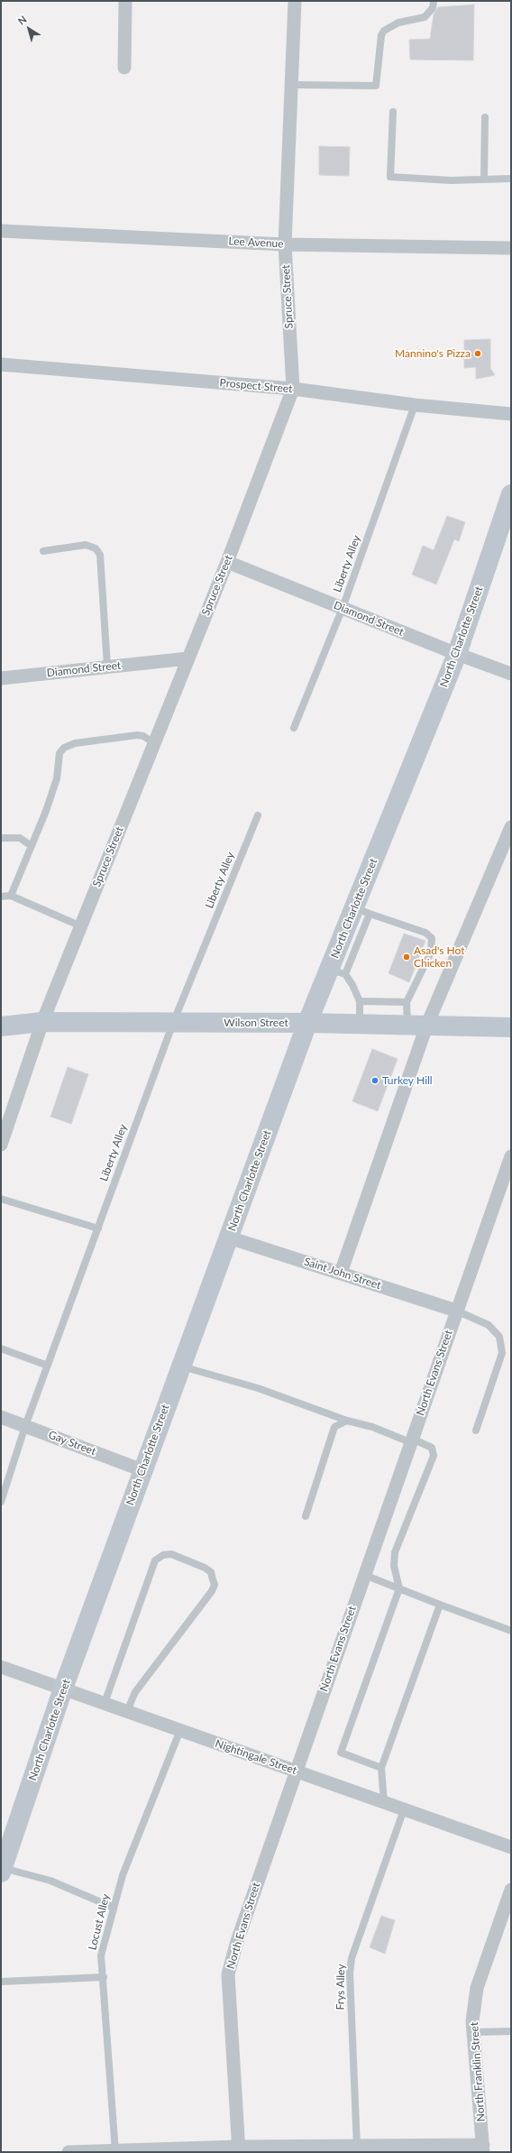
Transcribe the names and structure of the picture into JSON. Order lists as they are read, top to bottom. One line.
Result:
{"streets":{"main road":["North Charlotte Street","Wilson Street"],"street":["Lee Avenue","Spruce Street","Prospect Street","Diamond Street","Saint John Street","North Evans Street","Gay Street","Nightingale Street","North Franklin Street"],"lane":["Liberty Alley","Locust Alley","Frys Alley"]},"crossings":[["Lee Avenue","Spruce Street"],["Spruce Street","Prospect Street"],["Spruce Street","Diamond Street"],["Spruce Street","Wilson Street"],["Prospect Street","Liberty Alley"],["Liberty Alley","Diamond Street"],["Liberty Alley","Wilson Street"],["Liberty Alley","Gay Street"],["Diamond Street","North Charlotte Street"],["North Charlotte Street","Wilson Street"],["North Charlotte Street","Saint John Street"],["North Charlotte Street","Gay Street"],["North Charlotte Street","Nightingale Street"],["Saint John Street","North Evans Street"],["North Evans Street","Nightingale Street"],["Nightingale Street","Locust Alley"],["Nightingale Street","Frys Alley"]],"places":["Mannino's Pizza","Asad's Hot Chicken","Turkey Hill"],"north":"top left"}
